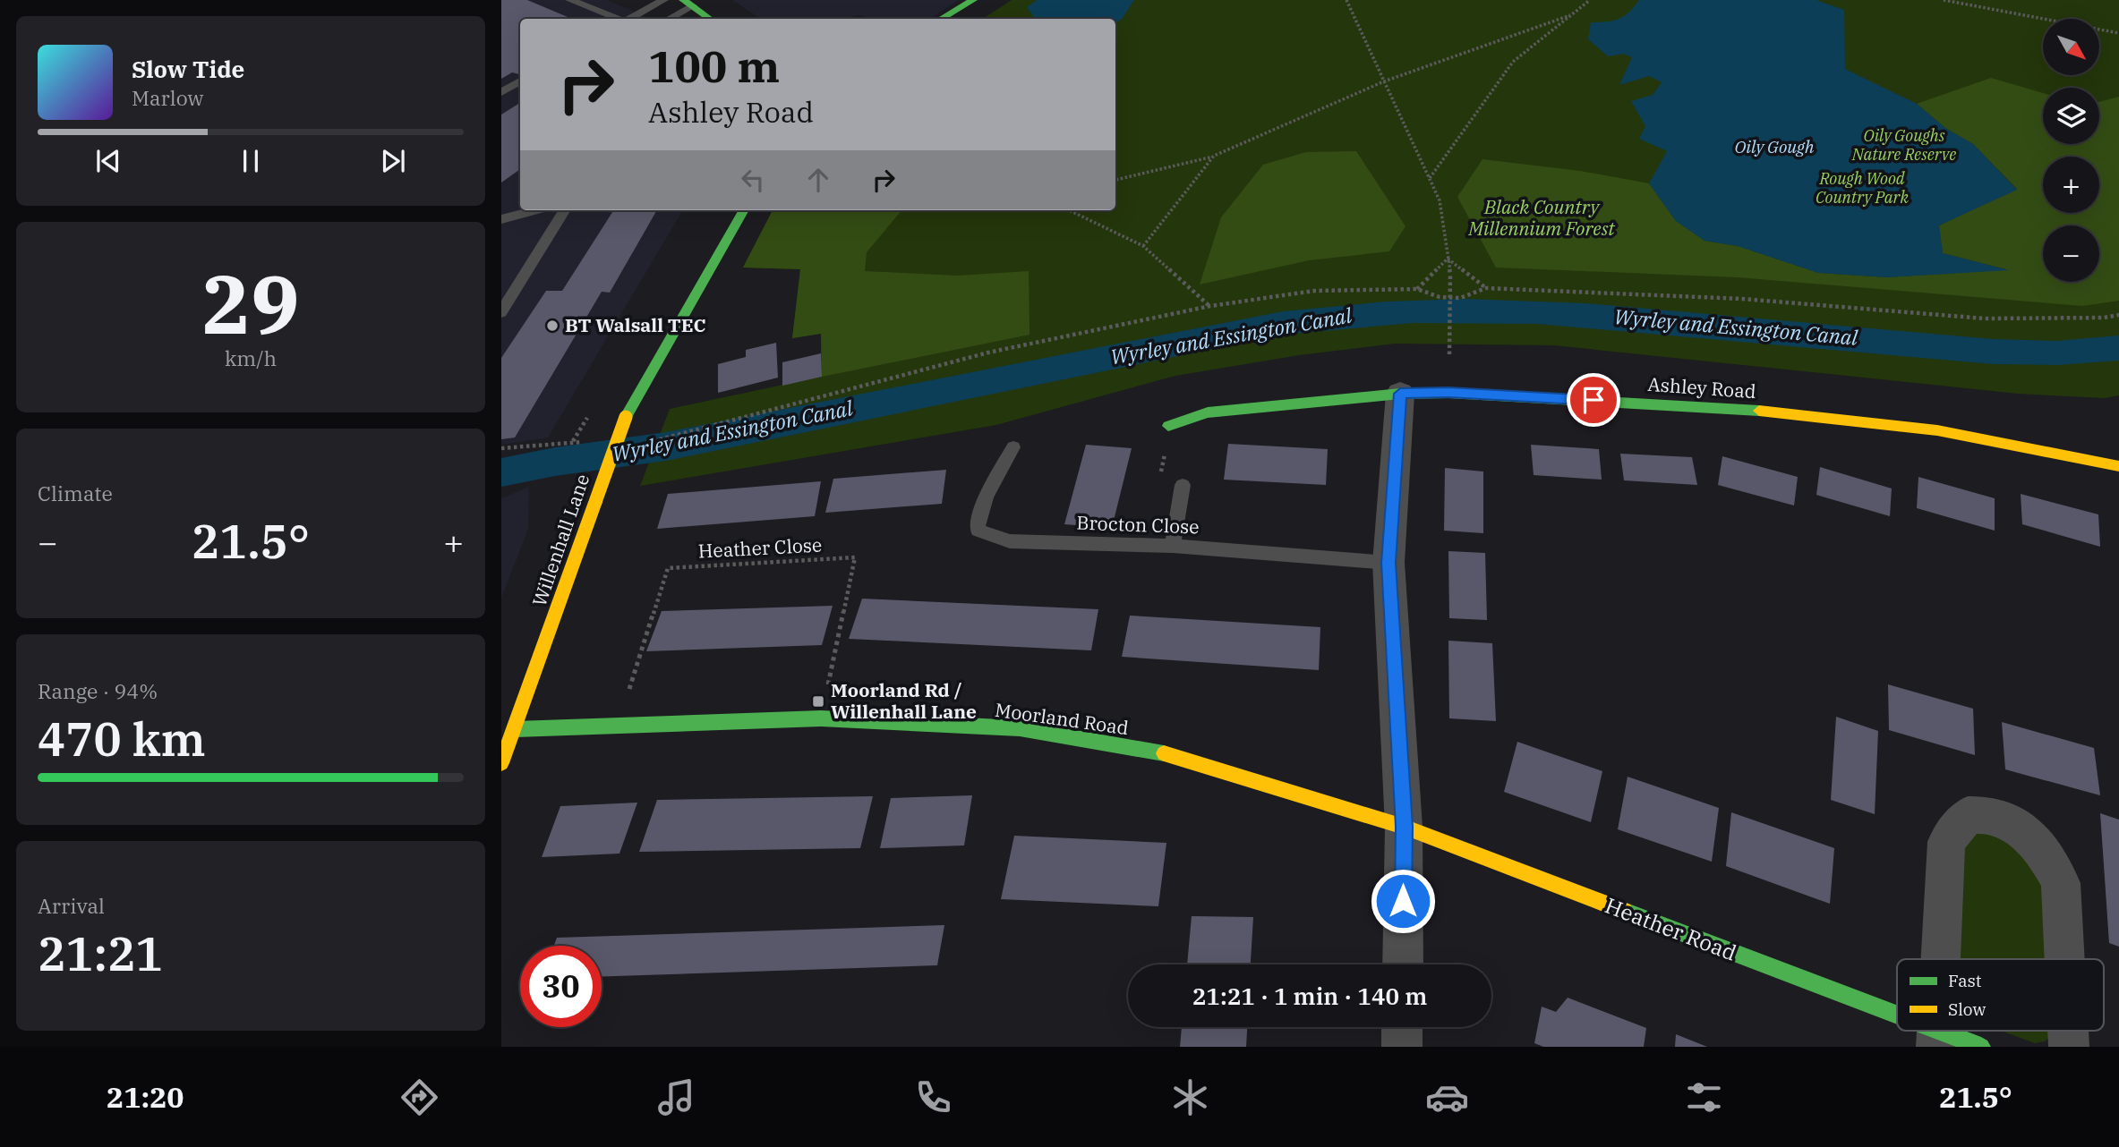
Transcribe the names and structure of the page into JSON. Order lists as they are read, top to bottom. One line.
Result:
{"streets":{"street":["Ashley Road","Willenhall Lane","Moorland Road","Heather Road"],"lane":["Brocton Close"],"path":["Heather Close"]},"crossings":[["Willenhall Lane","Moorland Road"],["Heather Close","Moorland Road"],["Moorland Road","Heather Road"]],"water":["Oily Gough","Wyrley and Essington Canal"],"parks":["Oily Goughs Nature Reserve","Rough Wood Country Park","Black Country Millennium Forest"],"places":{"other":["BT Walsall TEC"],"transit":["Moorland Rd / Willenhall Lane"]},"legend":["Fast","Slow"],"north":"bottom right","page":{"map_buttons":["+","−"],"turn":["100 m","Ashley Road"],"song":["Slow Tide","Marlow"],"tile":[["29","km/h"],"Climate",["Range · 94%","470 km"],["Arrival","21:21"]],"heat":["−","21.5°","+"],"limit":"30","trip":"21:21 · 1 min · 140 m","tabs":["21:20","21.5°"]}}
